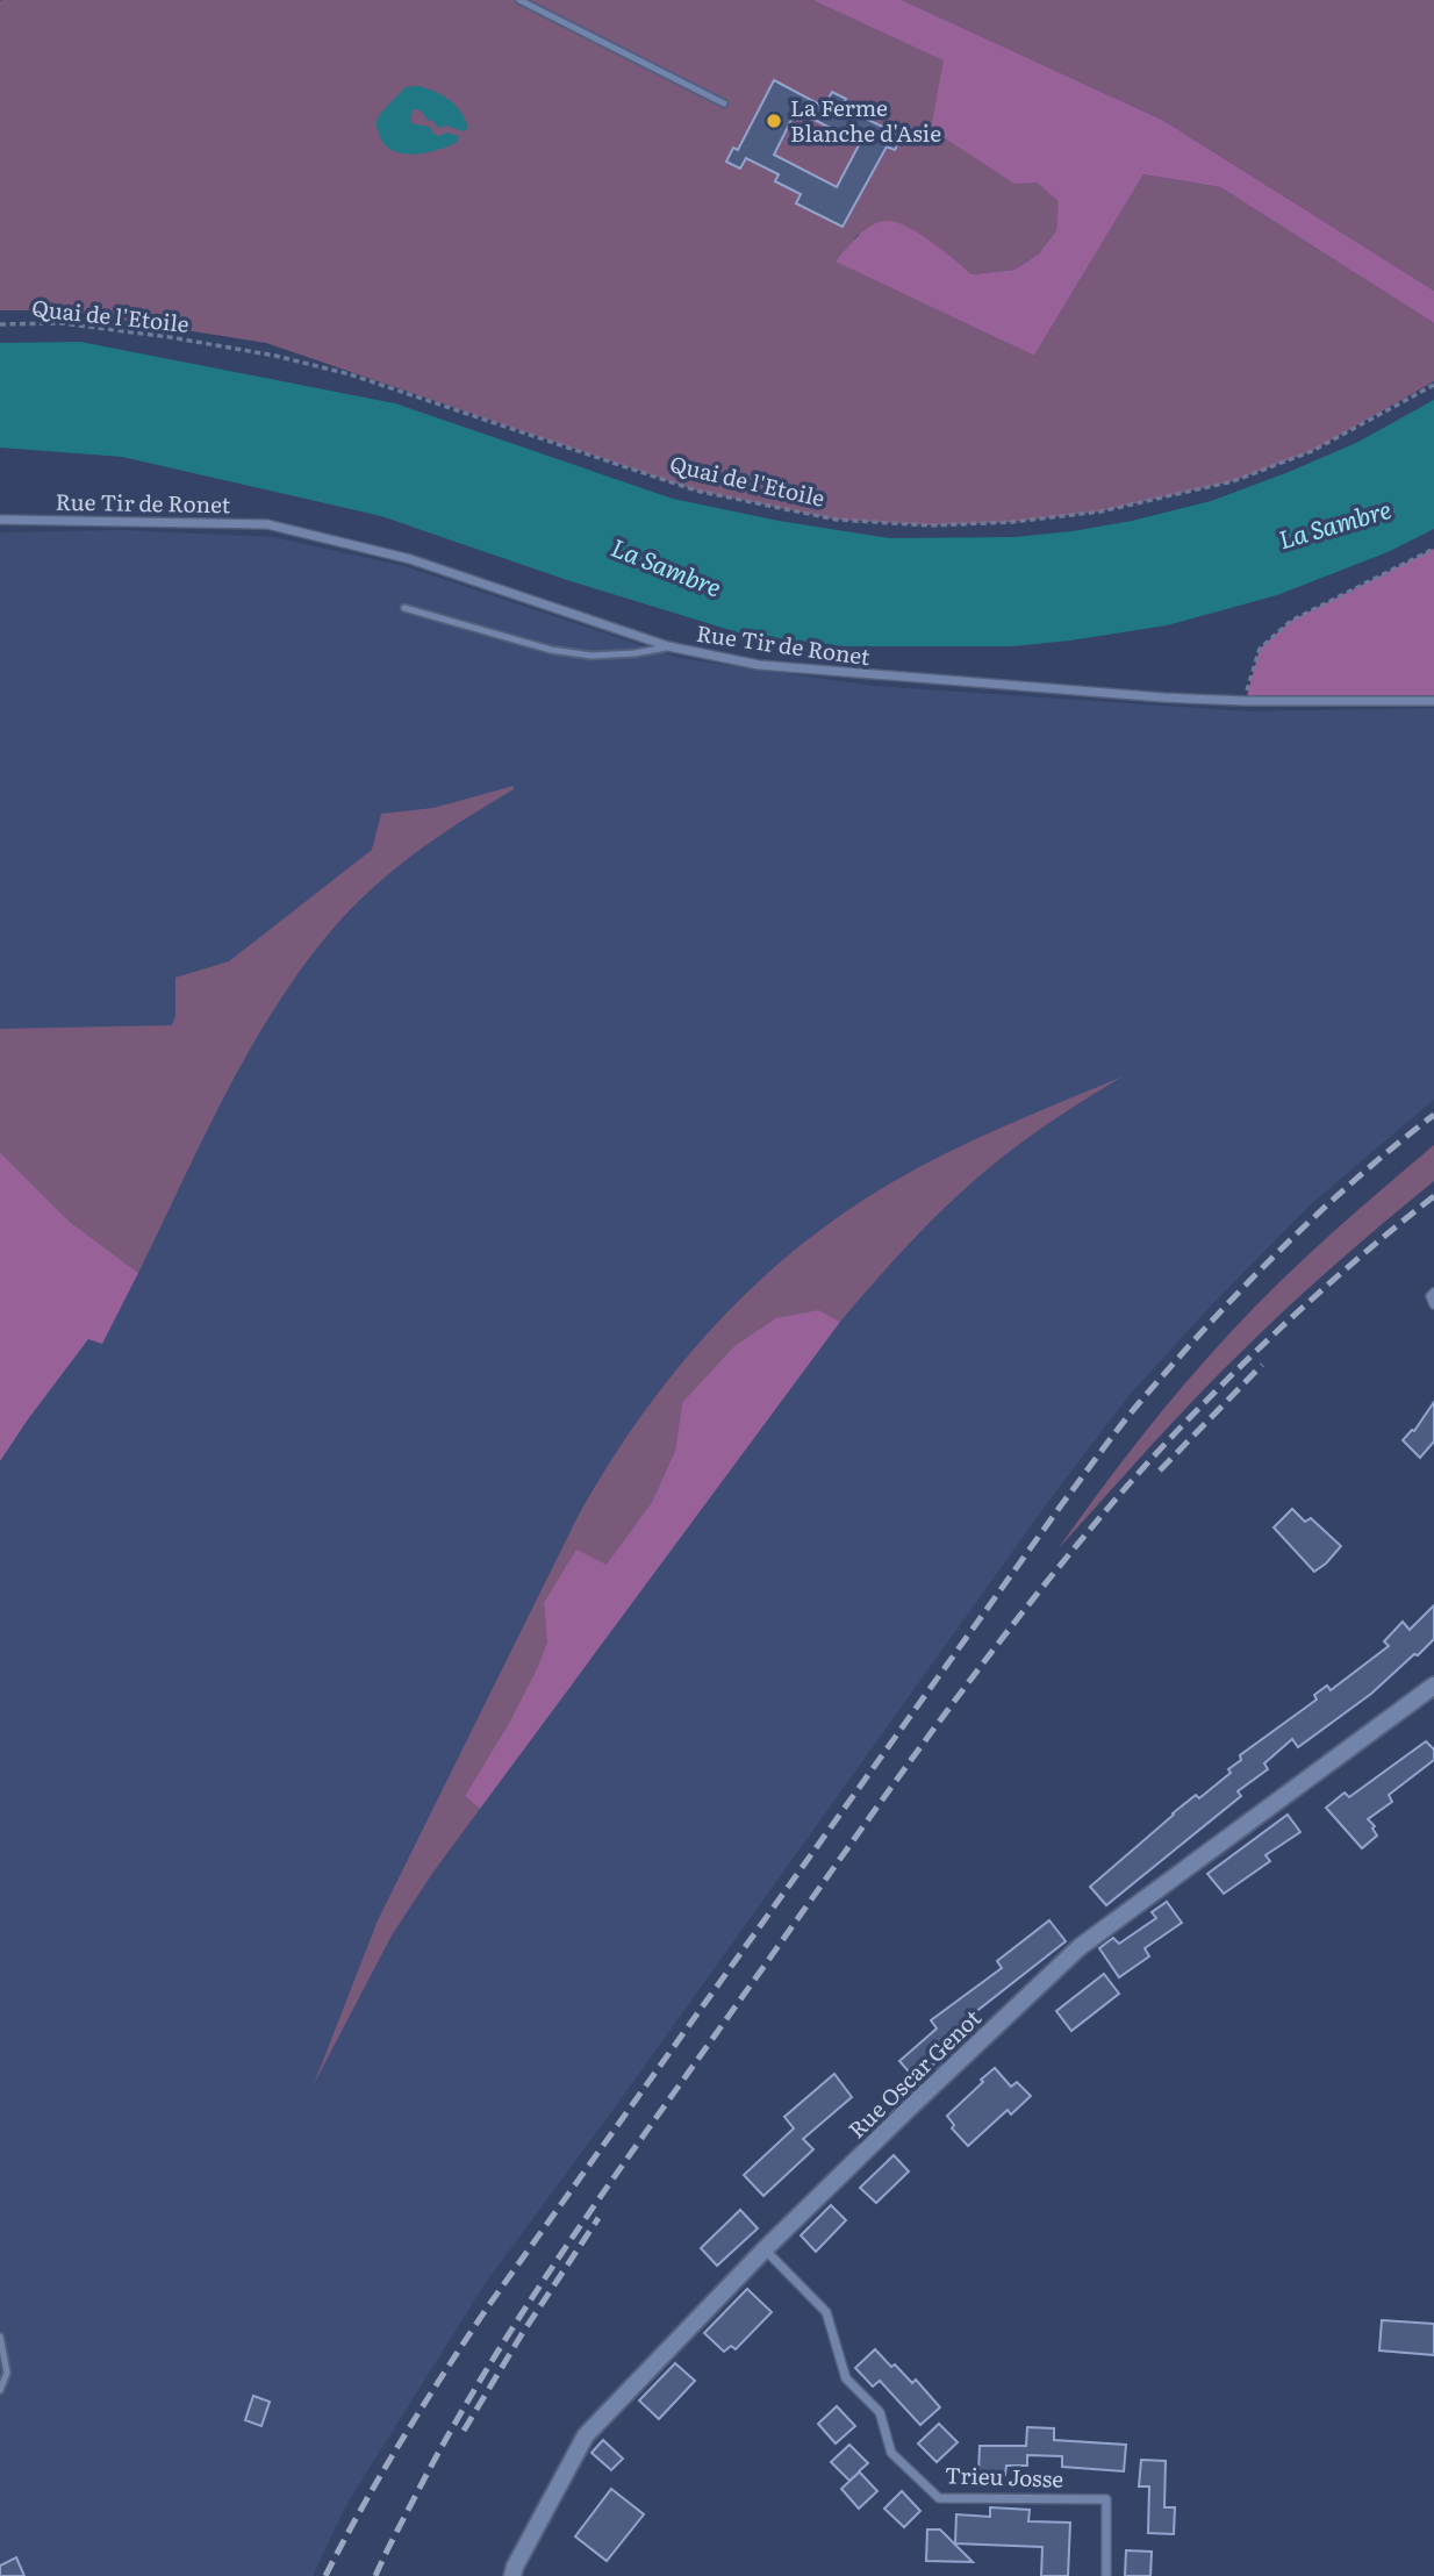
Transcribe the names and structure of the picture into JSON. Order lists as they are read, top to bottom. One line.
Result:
{"streets":{"street":["Rue Tir de Ronet","Rue Oscar Genot","Trieu Josse"],"path":["Quai de l'Etoile"]},"crossings":[["Rue Oscar Genot","Trieu Josse"]],"water":["La Sambre"],"places":["La Ferme Blanche d'Asie"]}
